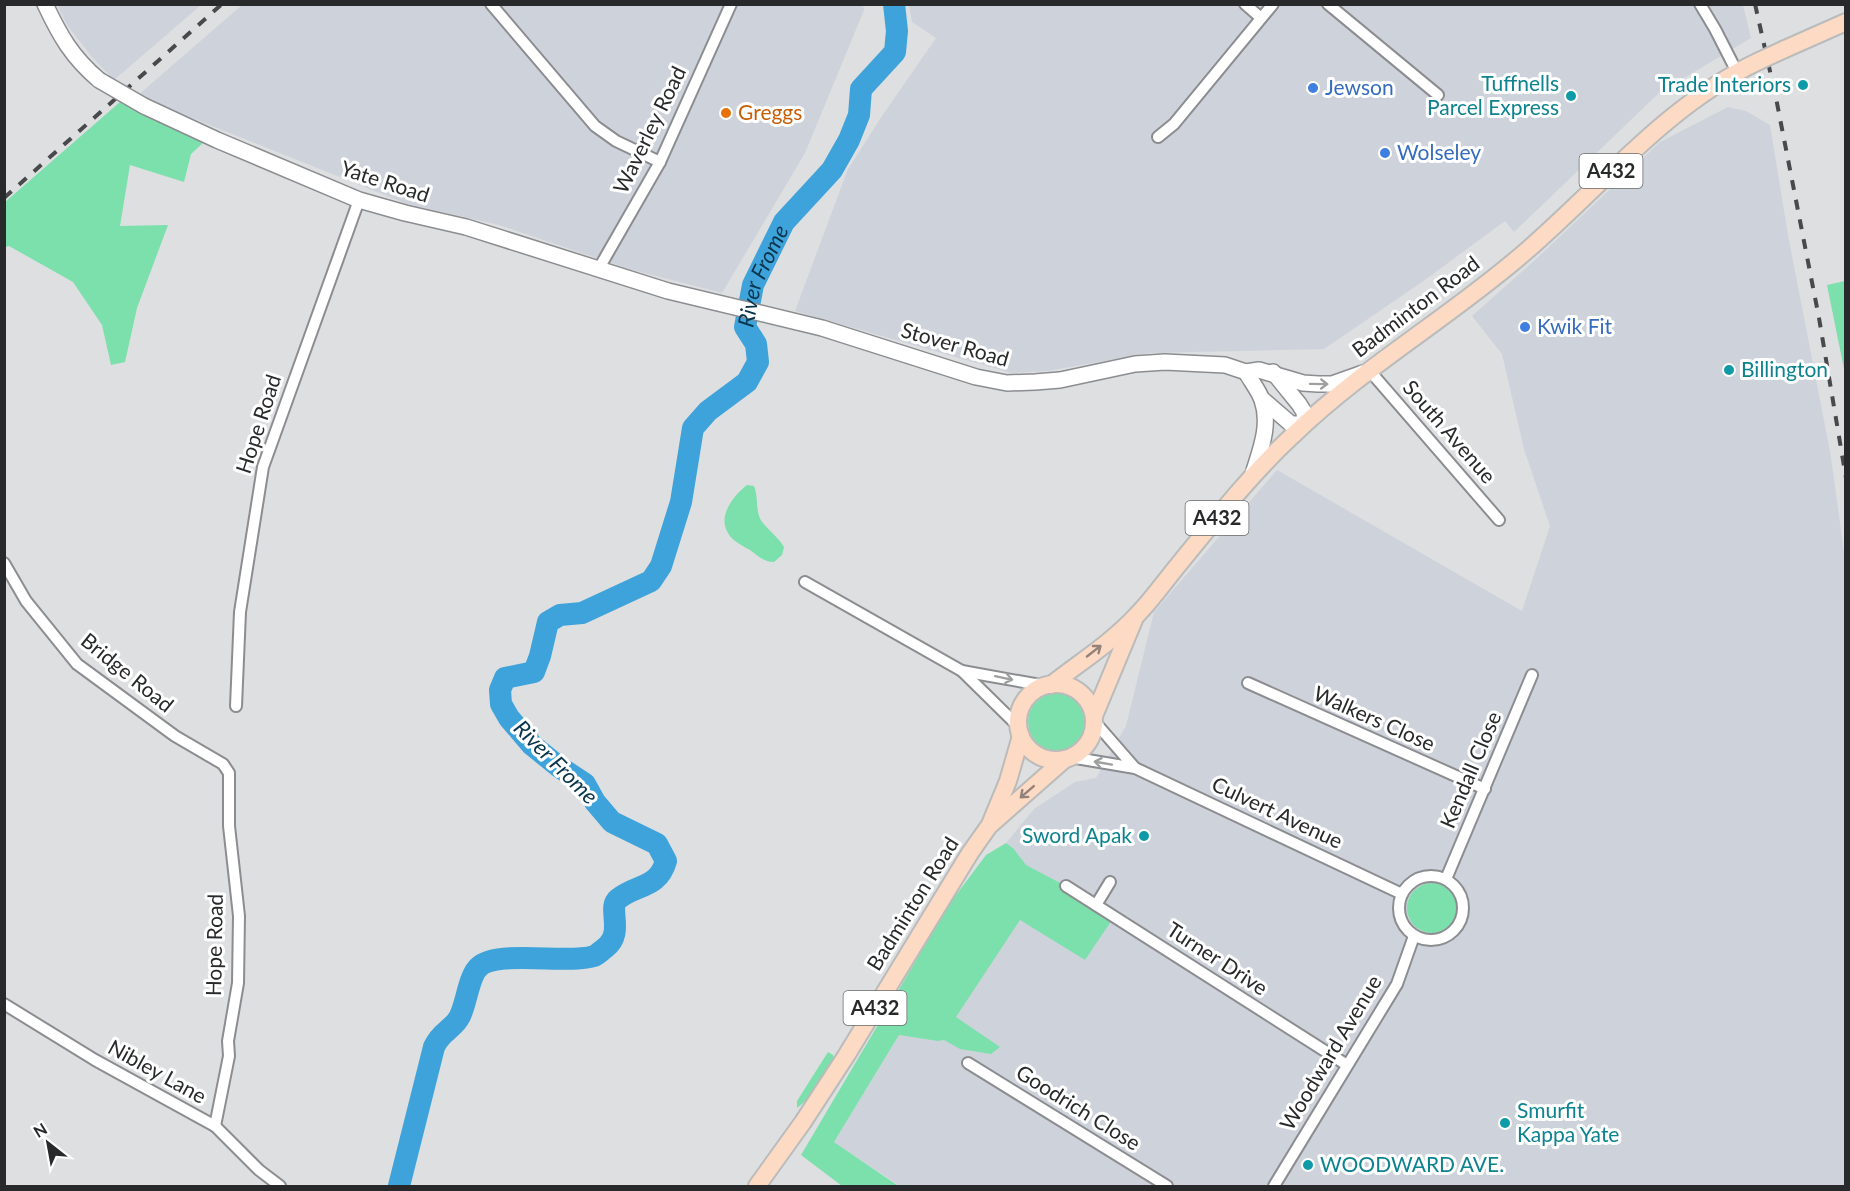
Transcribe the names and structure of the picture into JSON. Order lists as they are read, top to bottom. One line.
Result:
{"streets":{"main road":["A432","Yate Road","Badminton Road","Stover Road"],"street":["Waverley Road","Hope Road","South Avenue","Bridge Road","Walkers Close","Kendall Close","Culvert Avenue","Turner Drive","Woodward Avenue","Nibley Lane","Goodrich Close"]},"crossings":[["Waverley Road","Yate Road"],["A432","Badminton Road"],["Yate Road","Stover Road"],["Yate Road","Hope Road"],["Badminton Road","Stover Road"],["Badminton Road","South Avenue"],["Badminton Road","Culvert Avenue"],["Stover Road","South Avenue"],["Hope Road","Bridge Road"],["Hope Road","Nibley Lane"],["Walkers Close","Kendall Close"],["Kendall Close","Culvert Avenue"],["Kendall Close","Woodward Avenue"],["Culvert Avenue","Woodward Avenue"],["Turner Drive","Woodward Avenue"]],"water":["River Frome"],"places":["Trade Interiors","Jewson","Tuffnells Parcel Express","Greggs","Wolseley","Kwik Fit","Billington","Sword Apak","Smurfit Kappa Yate","WOODWARD AVE."],"north":"top left"}
